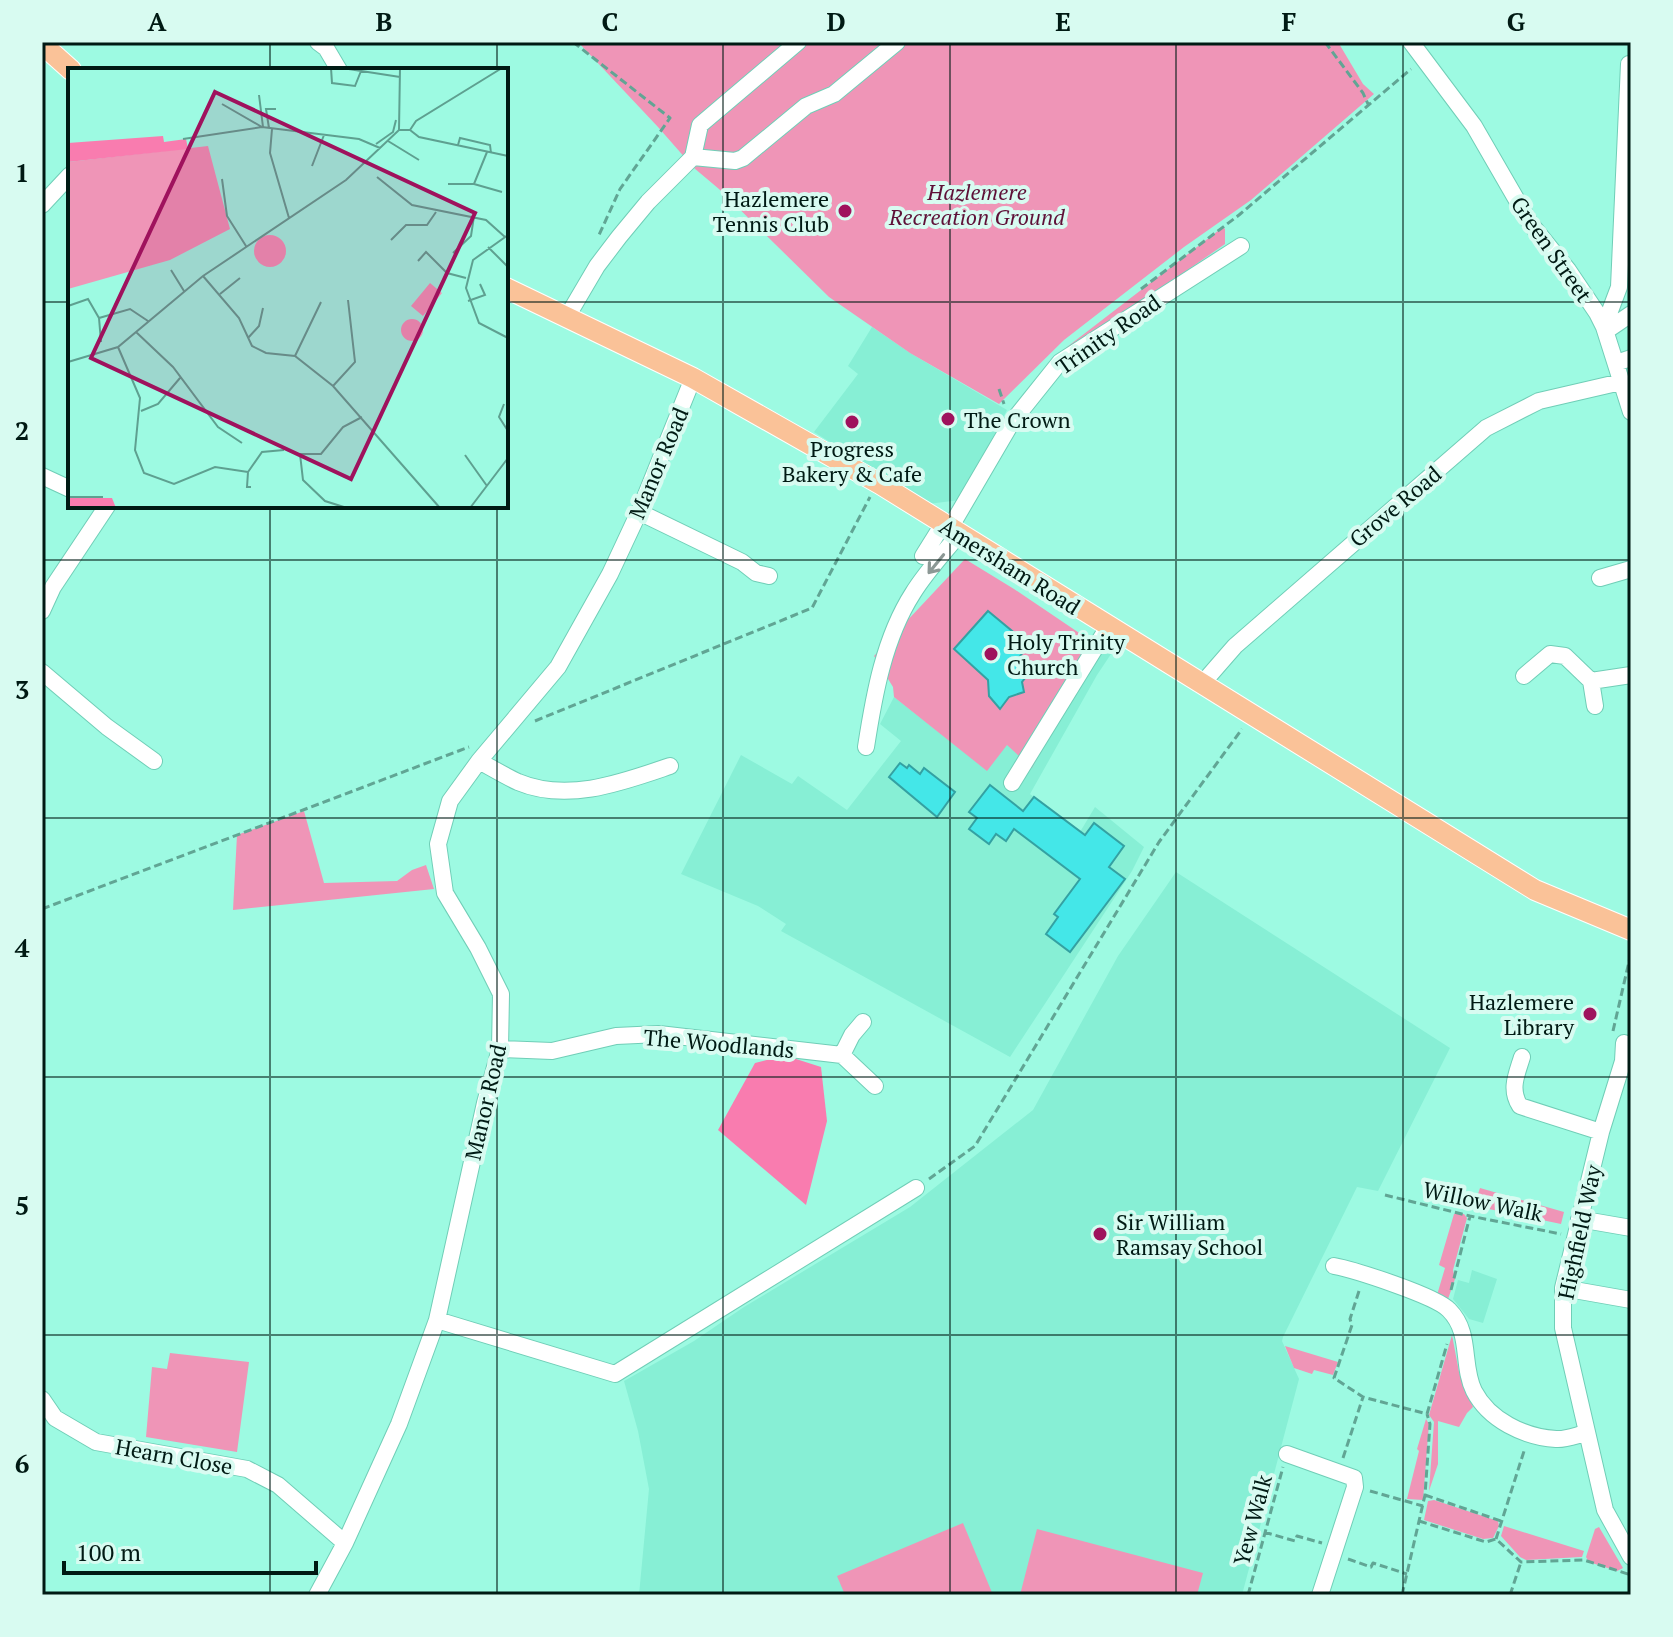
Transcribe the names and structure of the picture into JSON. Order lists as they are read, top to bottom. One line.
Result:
{"streets":{"main road":["Amersham Road"],"street":["Green Street","Trinity Road","Manor Road","Grove Road","The Woodlands","Highfield Way","Hearn Close"],"path":["Willow Walk","Yew Walk"]},"crossings":[["Green Street","Grove Road"],["Trinity Road","Amersham Road"],["Manor Road","Amersham Road"],["Manor Road","The Woodlands"],["Manor Road","Hearn Close"],["Grove Road","Amersham Road"],["Willow Walk","Highfield Way"]],"parks":["Hazlemere Recreation Ground"],"places":["Hazlemere Tennis Club","The Crown","Progress Bakery & Cafe","Holy Trinity Church","Hazlemere Library","Sir William Ramsay School"],"scale_bar":"100 m","grid":{"columns":["A","B","C","D","E","F","G"],"rows":["1","2","3","4","5","6"]}}
